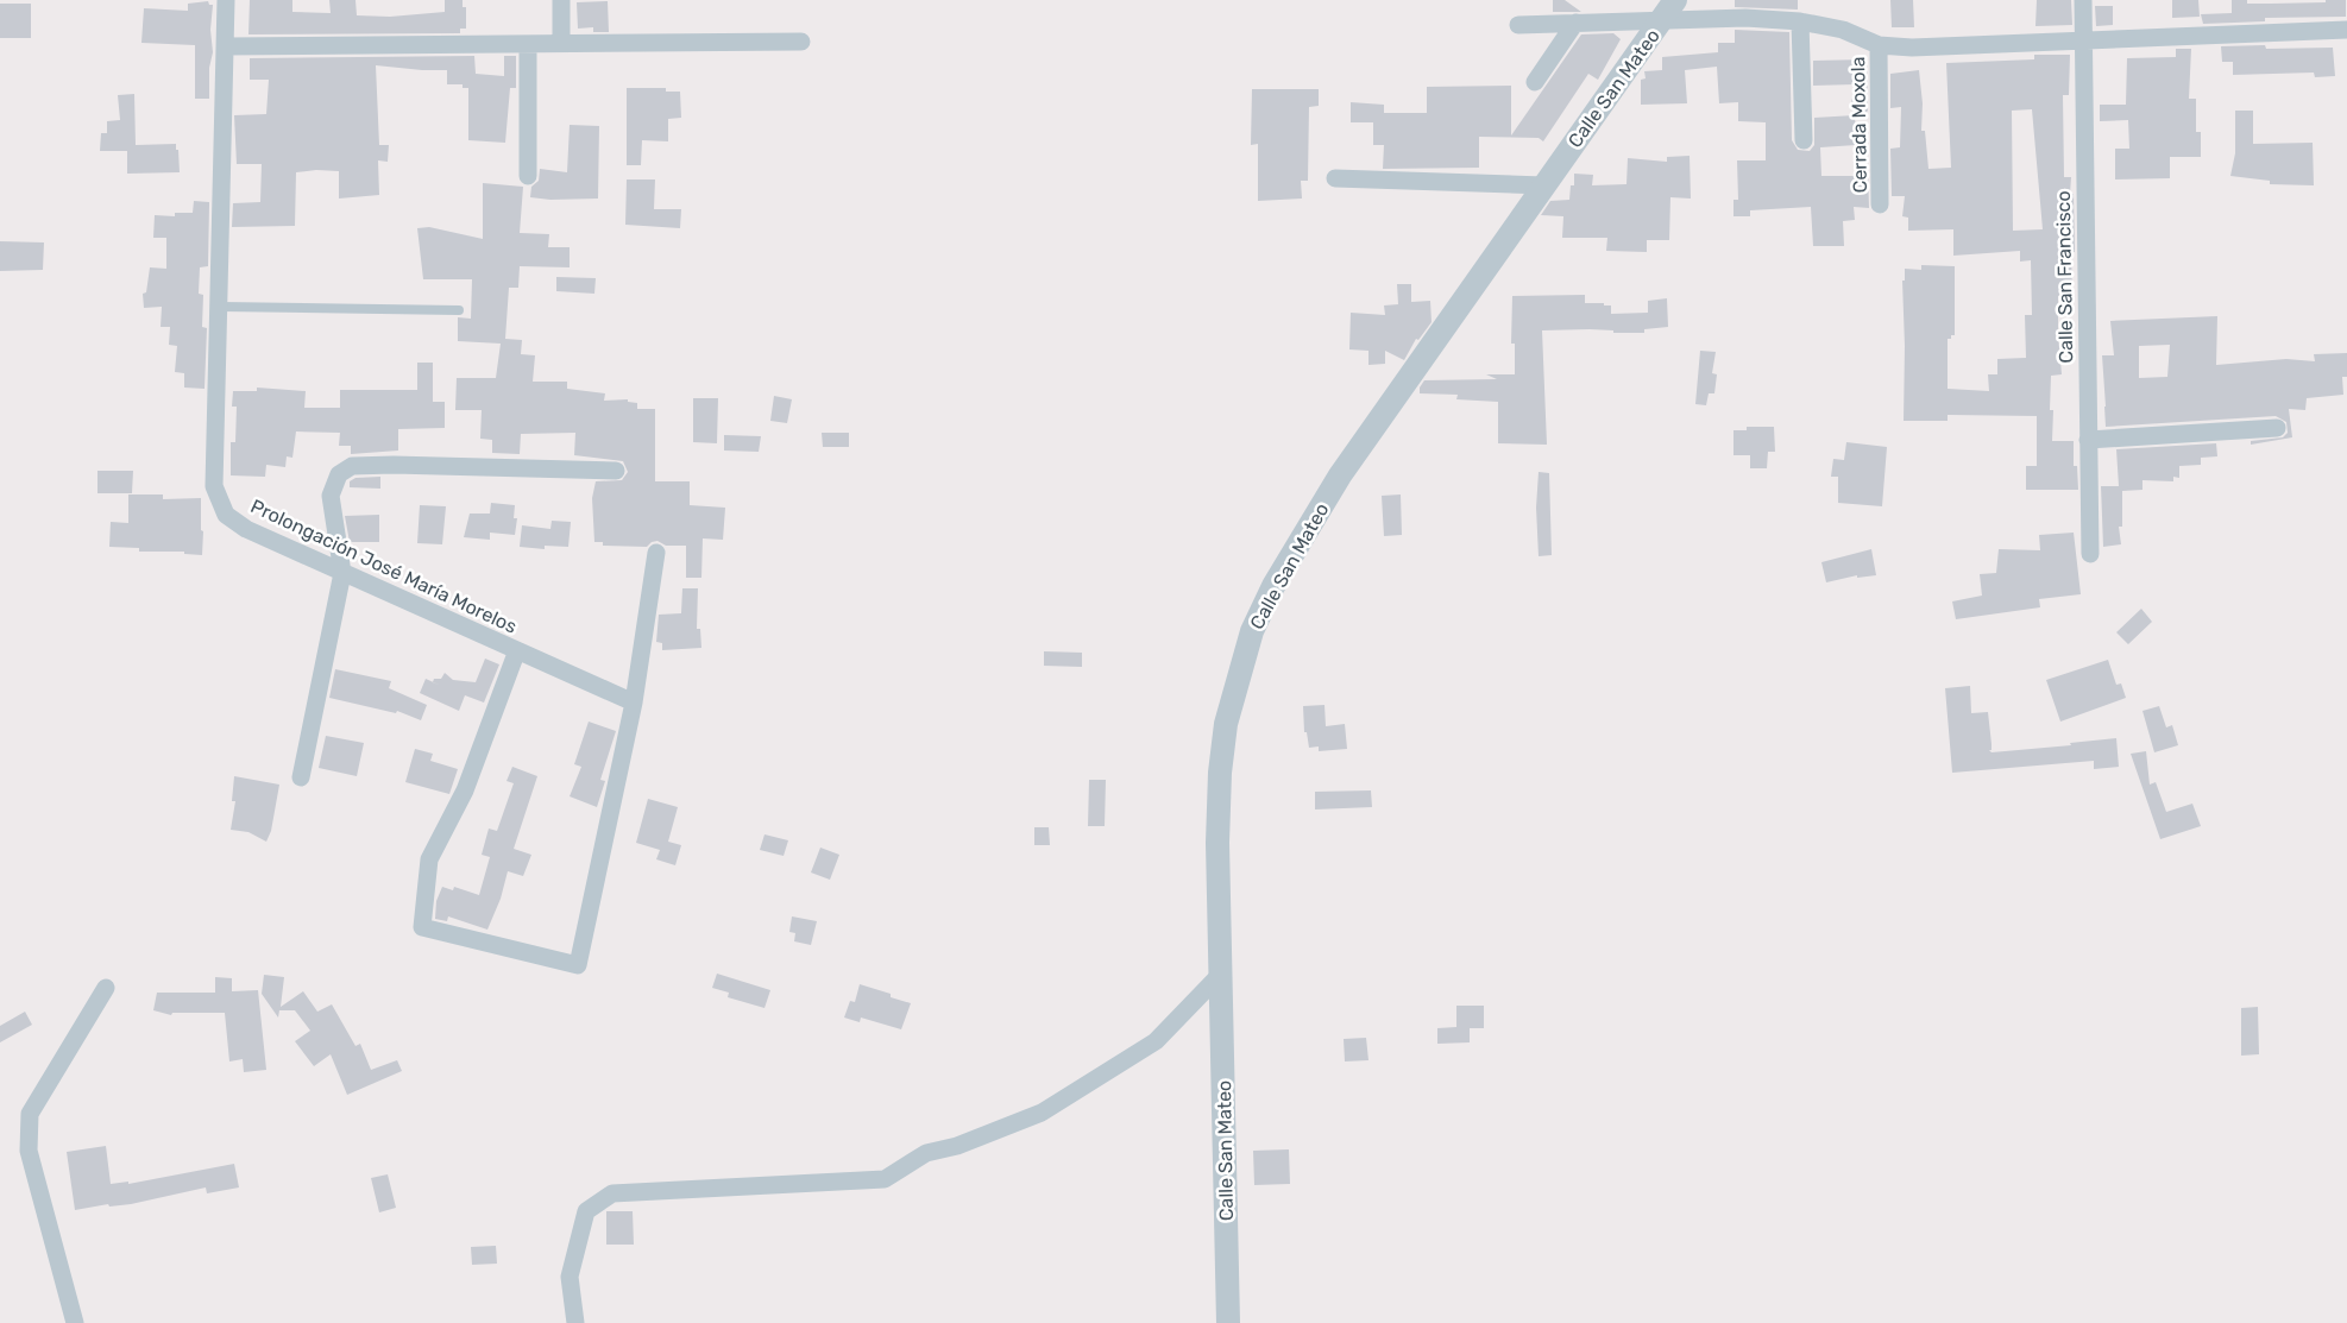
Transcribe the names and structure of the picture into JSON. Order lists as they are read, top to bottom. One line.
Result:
{"streets":{"street":["Calle San Mateo","Cerrada Moxola","Calle San Francisco","Prolongación José María Morelos"]}}
